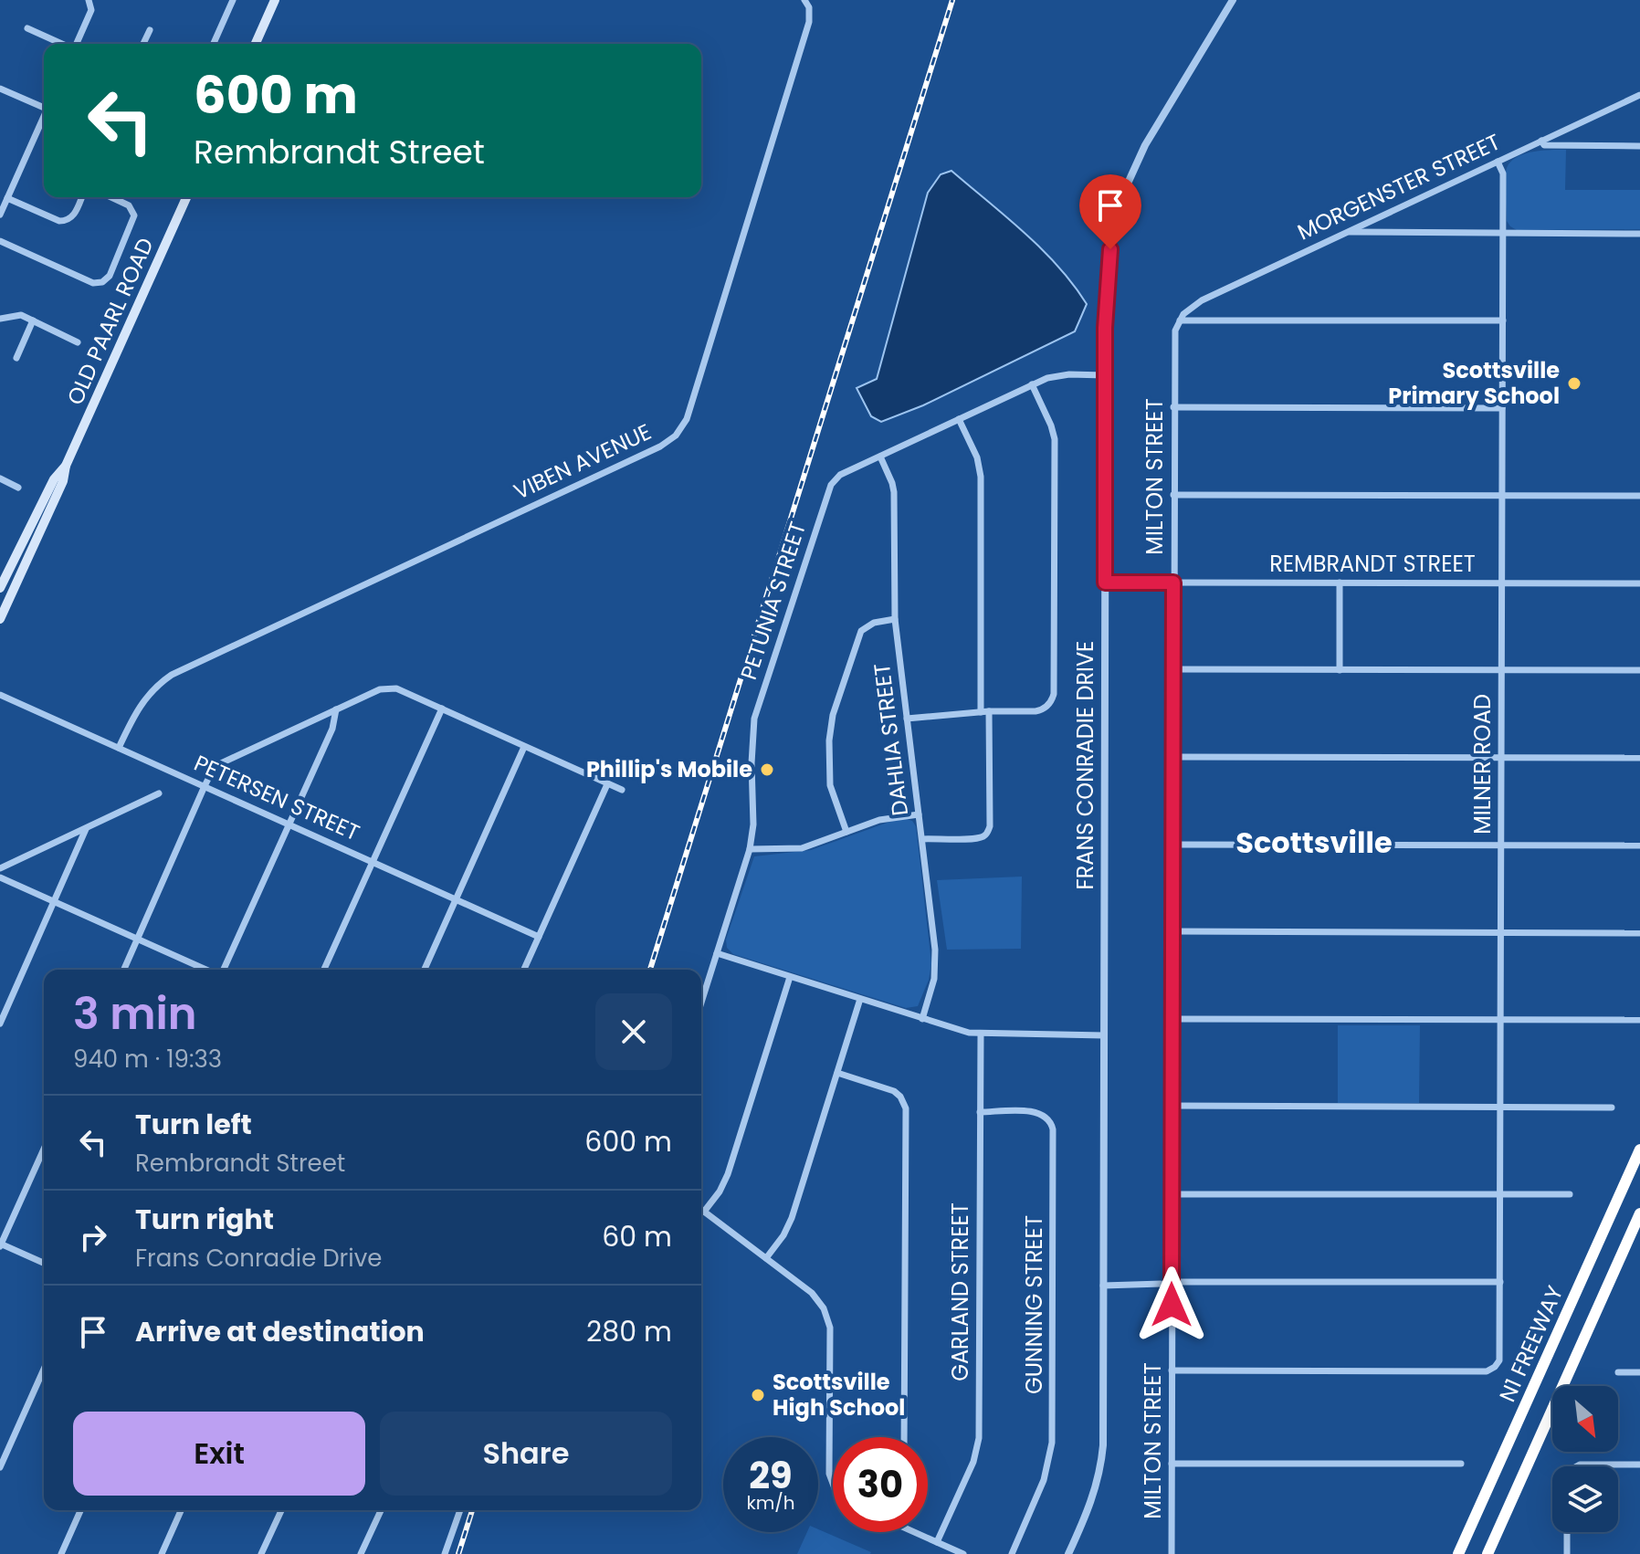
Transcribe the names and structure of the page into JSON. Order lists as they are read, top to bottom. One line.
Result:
{"streets":{"highway":["N1 FREEWAY"],"main road":["OLD PAARL ROAD"],"street":["MORGENSTER STREET","VIBEN AVENUE","MILTON STREET","REMBRANDT STREET","PETUNIA STREET","DAHLIA STREET","MILNER ROAD","FRANS CONRADIE DRIVE","PETERSEN STREET","GARLAND STREET","GUNNING STREET"]},"crossings":[["MORGENSTER STREET","MILTON STREET"],["MORGENSTER STREET","MILNER ROAD"],["VIBEN AVENUE","PETERSEN STREET"],["MILTON STREET","REMBRANDT STREET"],["MILTON STREET","MILNER ROAD"],["REMBRANDT STREET","MILNER ROAD"],["REMBRANDT STREET","FRANS CONRADIE DRIVE"],["PETUNIA STREET","DAHLIA STREET"],["PETUNIA STREET","FRANS CONRADIE DRIVE"],["GARLAND STREET","GUNNING STREET"]],"districts":["Scottsville"],"places":["Scottsville Primary School","Phillip's Mobile","Scottsville High School"],"north":"bottom right","page":{"turn":["600 m","Rembrandt Street"],"heading":["3 min","940 m · 19:33"],"list":[{"name":"Turn left","note":"Rembrandt Street","value":"600 m"},{"name":"Turn right","note":"Frans Conradie Drive","value":"60 m"},{"name":"Arrive at destination","value":"280 m"}],"buttons":["Exit","Share"],"speed":"29 km/h","limit":"30"}}
